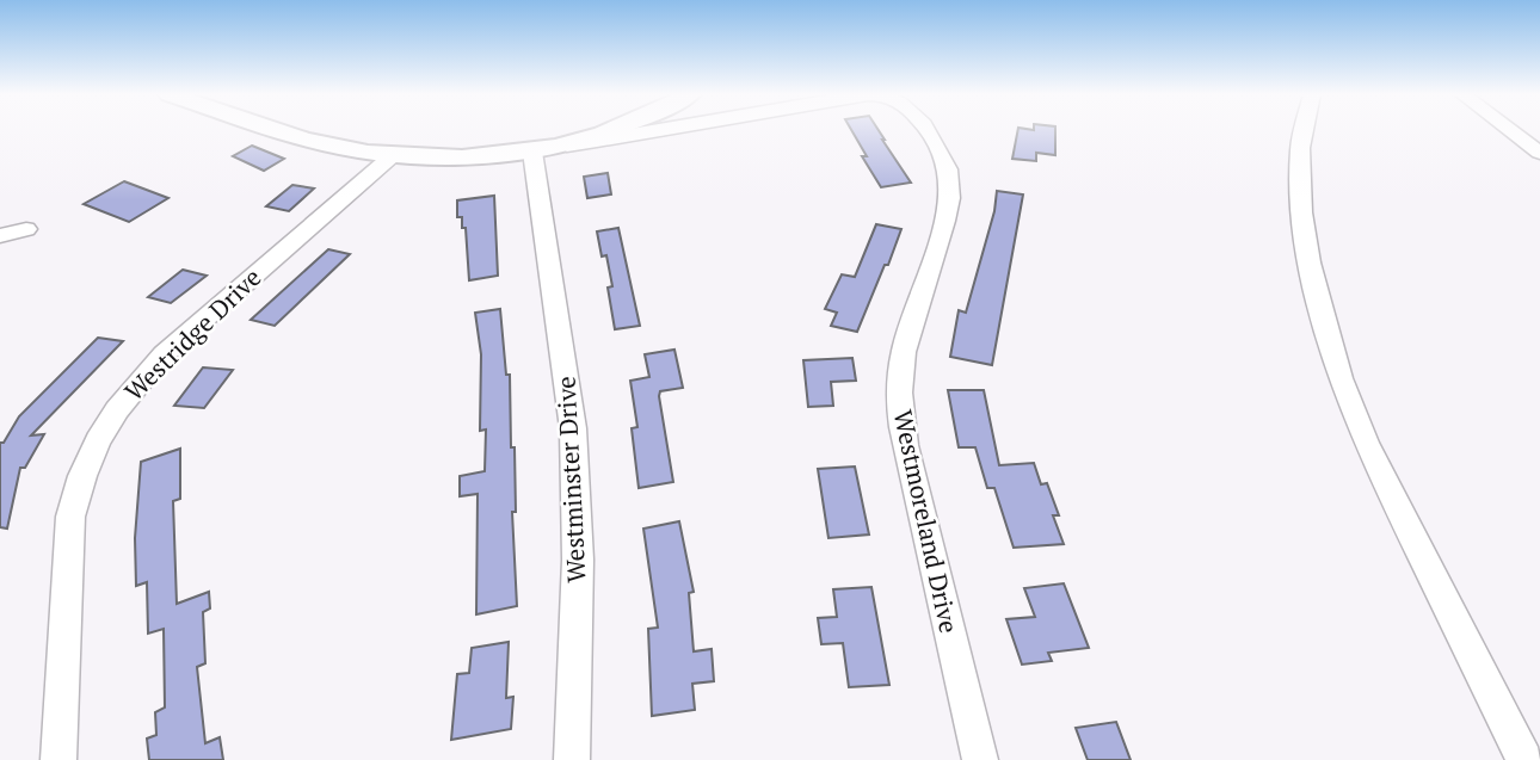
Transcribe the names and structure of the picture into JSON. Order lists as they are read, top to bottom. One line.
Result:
{"streets":{"street":["Westridge Drive","Westminster Drive","Westmoreland Drive"]},"crossings":[["Westminster Drive","Westmoreland Drive"]]}
